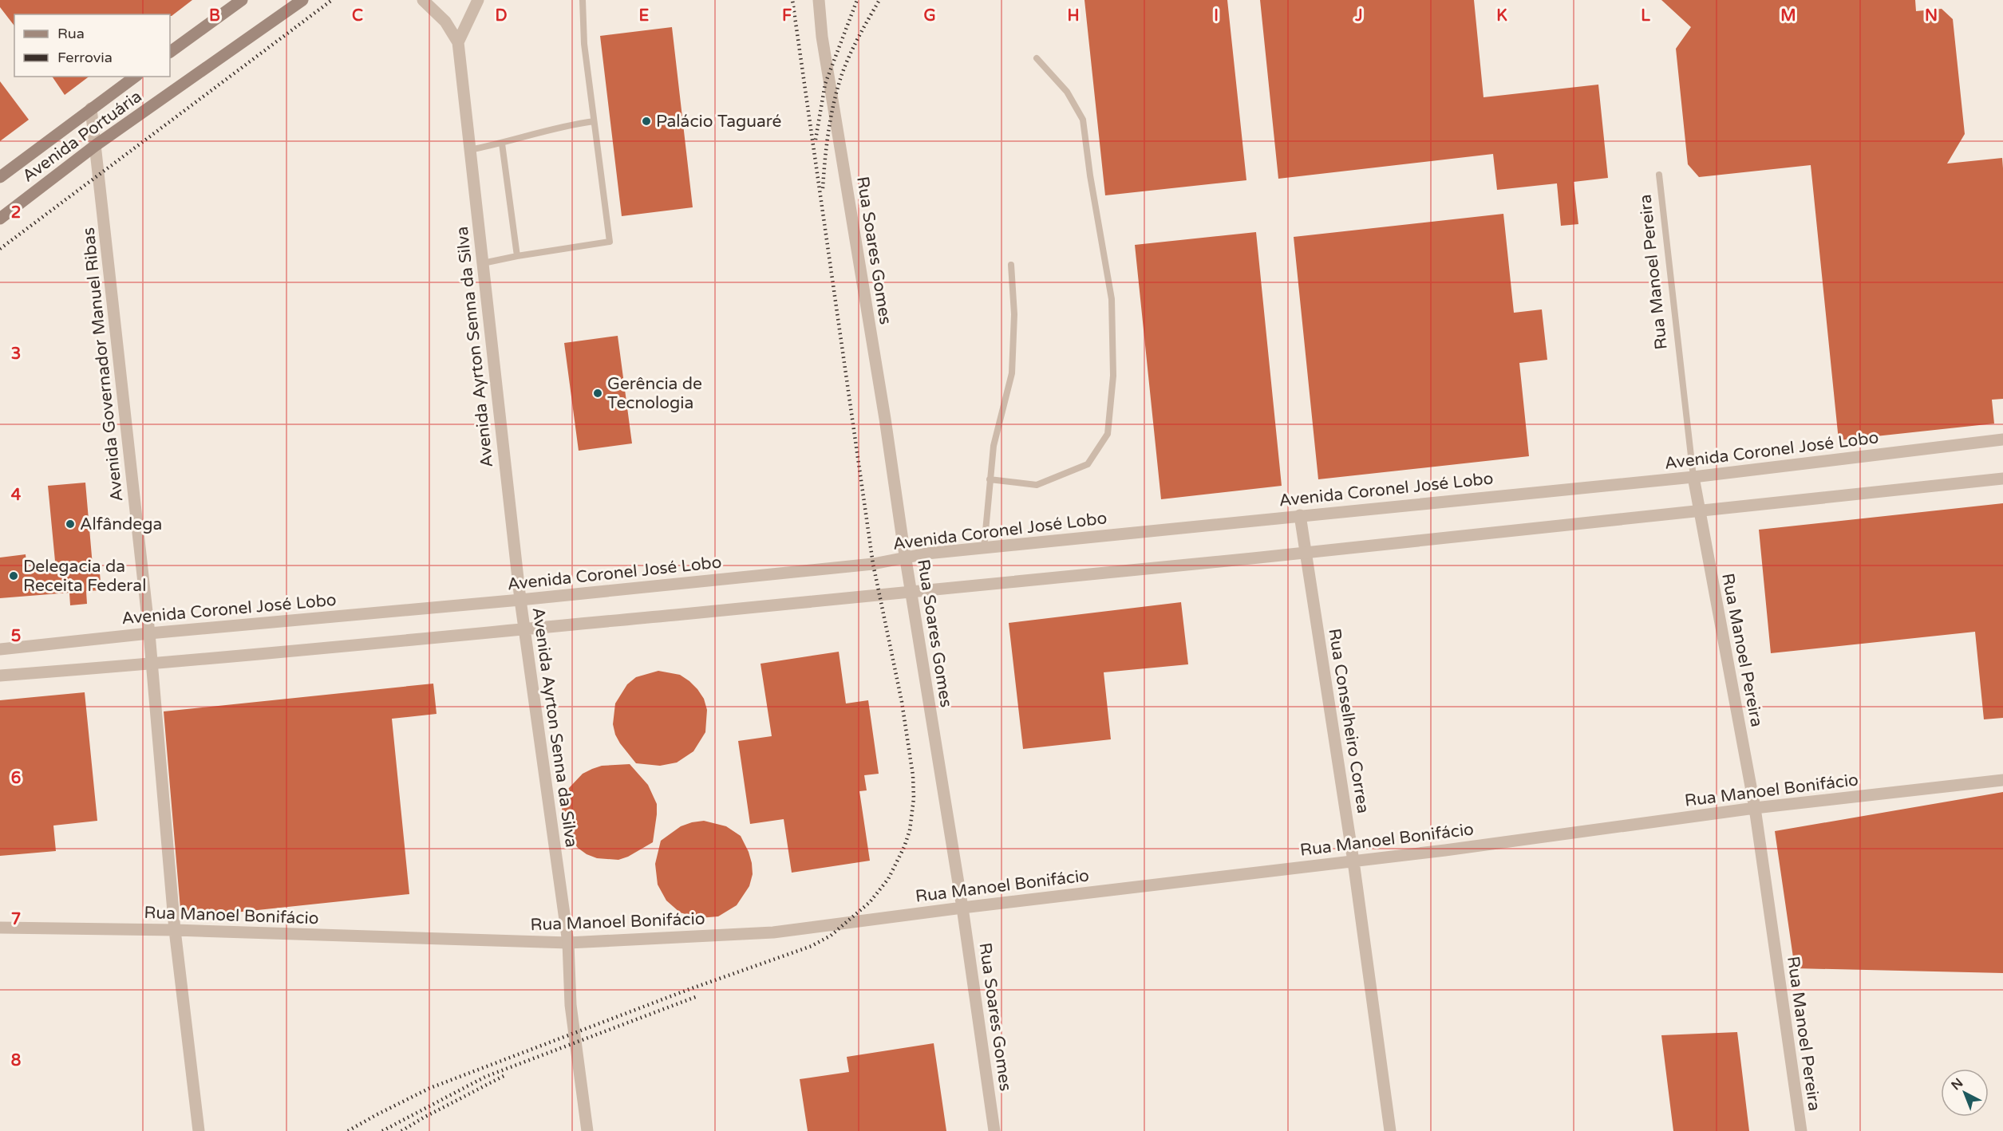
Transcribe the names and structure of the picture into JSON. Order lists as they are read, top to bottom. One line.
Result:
{"streets":{"main road":["Avenida Portuária"],"street":["Rua Soares Gomes","Rua Manoel Pereira","Avenida Ayrton Senna da Silva","Avenida Governador Manuel Ribas","Avenida Coronel José Lobo","Rua Conselheiro Correa","Rua Manoel Bonifácio"]},"crossings":[["Avenida Portuária","Avenida Governador Manuel Ribas"],["Rua Soares Gomes","Avenida Coronel José Lobo"],["Rua Soares Gomes","Rua Manoel Bonifácio"],["Rua Manoel Pereira","Avenida Coronel José Lobo"],["Rua Manoel Pereira","Rua Manoel Bonifácio"],["Avenida Ayrton Senna da Silva","Avenida Coronel José Lobo"],["Avenida Ayrton Senna da Silva","Rua Manoel Bonifácio"],["Avenida Governador Manuel Ribas","Avenida Coronel José Lobo"],["Avenida Governador Manuel Ribas","Rua Manoel Bonifácio"],["Avenida Coronel José Lobo","Rua Conselheiro Correa"],["Rua Conselheiro Correa","Rua Manoel Bonifácio"]],"places":["Palácio Taguaré","Gerência de Tecnologia","Alfândega","Delegacia da Receita Federal"],"legend":["Rua","Ferrovia"],"north":"top left","grid":{"columns":["B","C","D","E","F","G","H","I","J","K","L","M","N"],"rows":["2","3","4","5","6","7","8"]}}
